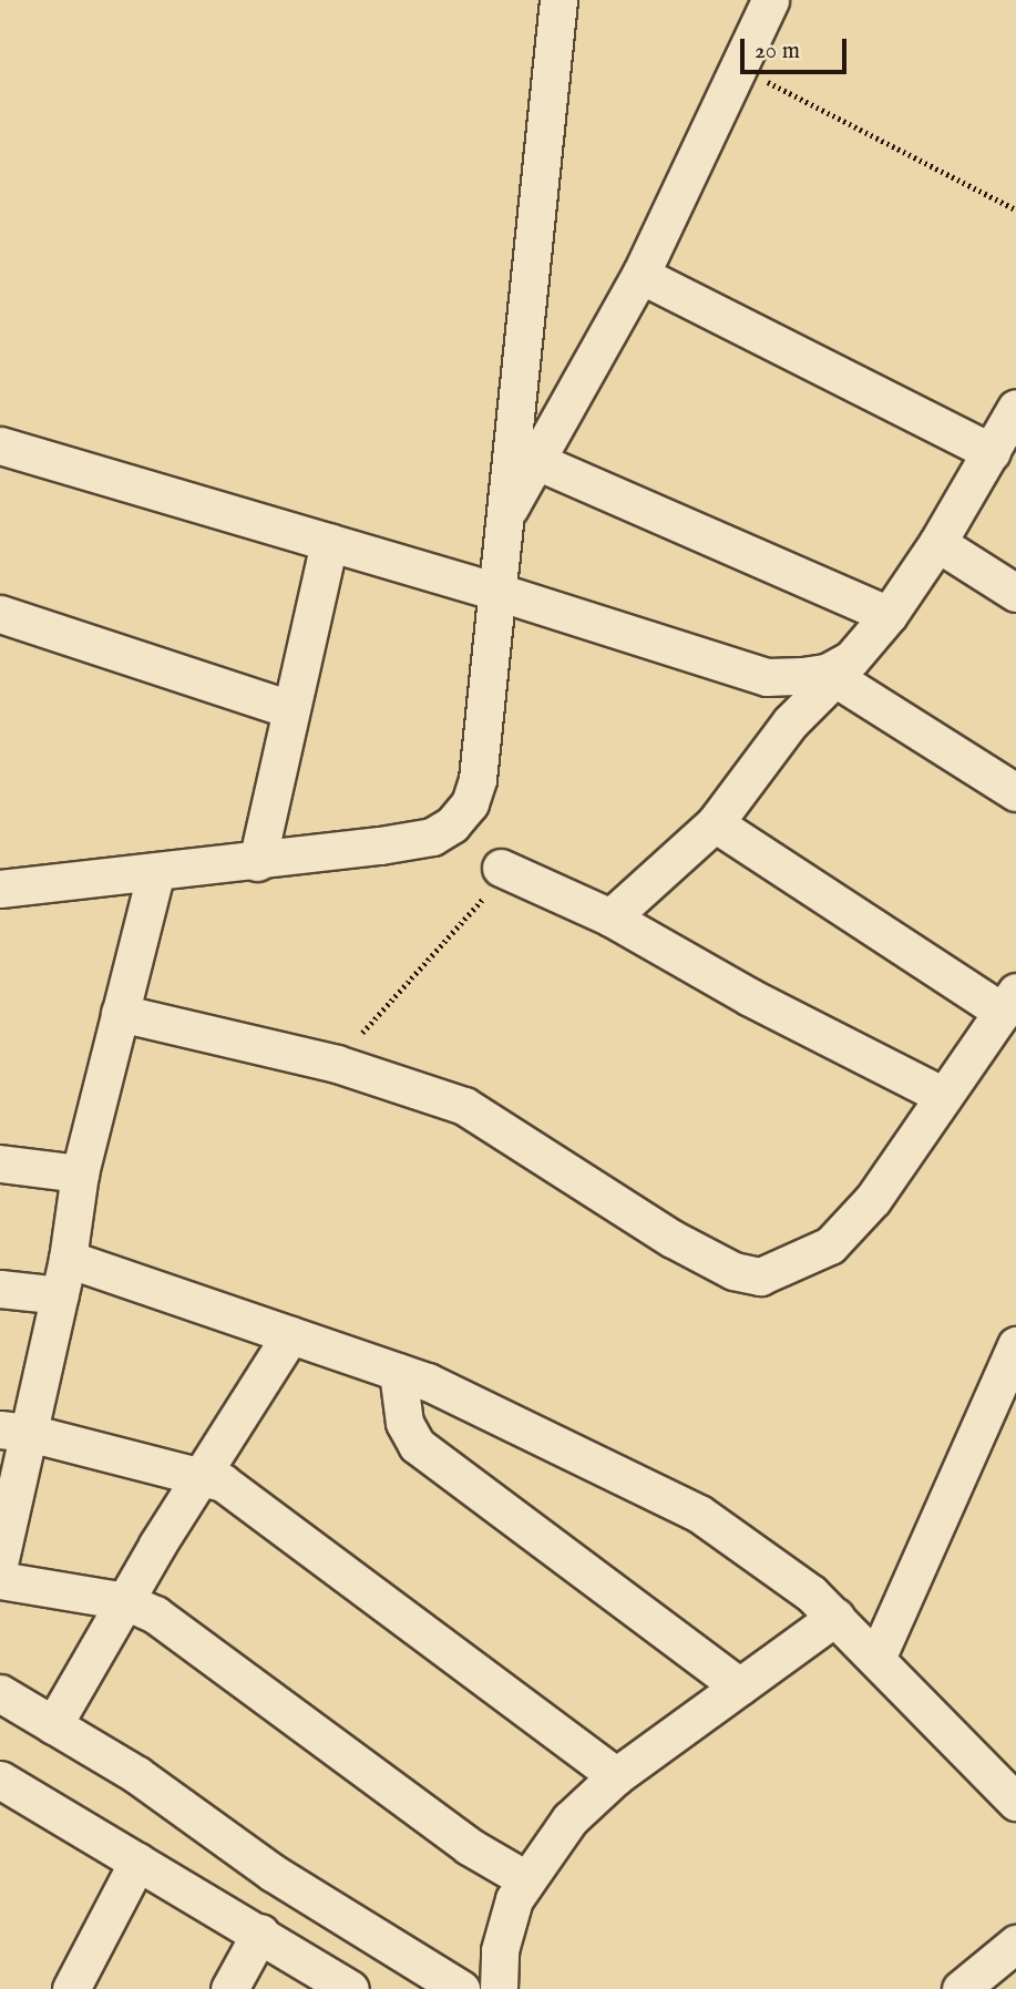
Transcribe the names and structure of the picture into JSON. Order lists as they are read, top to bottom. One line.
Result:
{"scale_bar":"20 m"}
